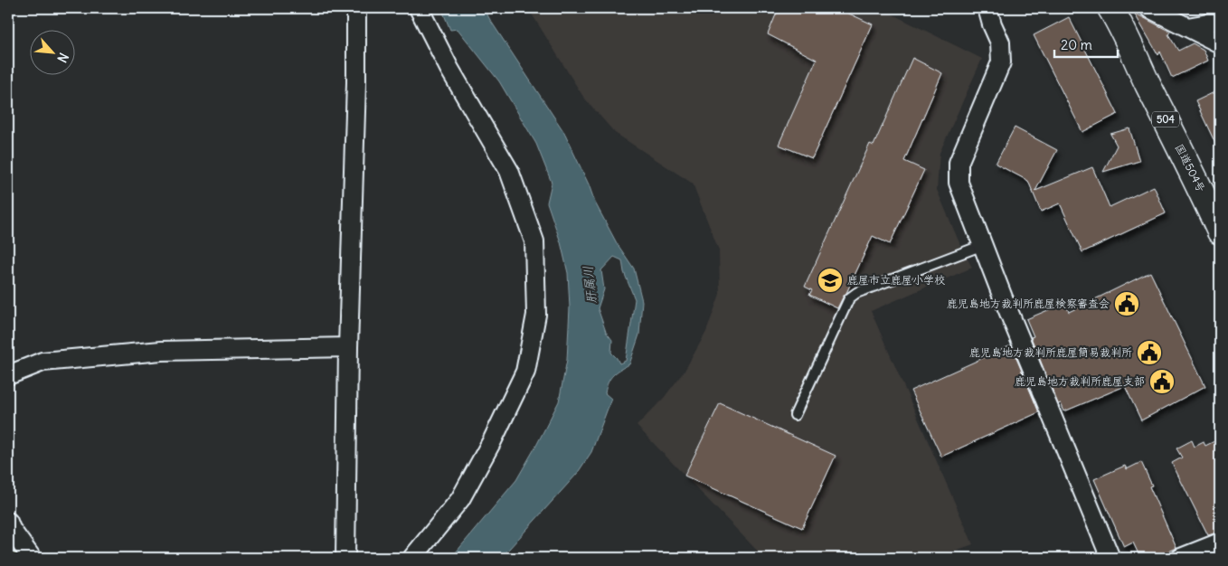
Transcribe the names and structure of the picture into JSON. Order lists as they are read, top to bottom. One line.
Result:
{"streets":{"highway":["504","国道504号"]},"water":["肝属川"],"places":{"school or university":["鹿屋市立鹿屋小学校"],"public building":["鹿児島地方裁判所鹿屋検察審査会","鹿児島地方裁判所鹿屋簡易裁判所","鹿児島地方裁判所鹿屋支部"]},"scale_bar":"20 m","north":"bottom right"}
